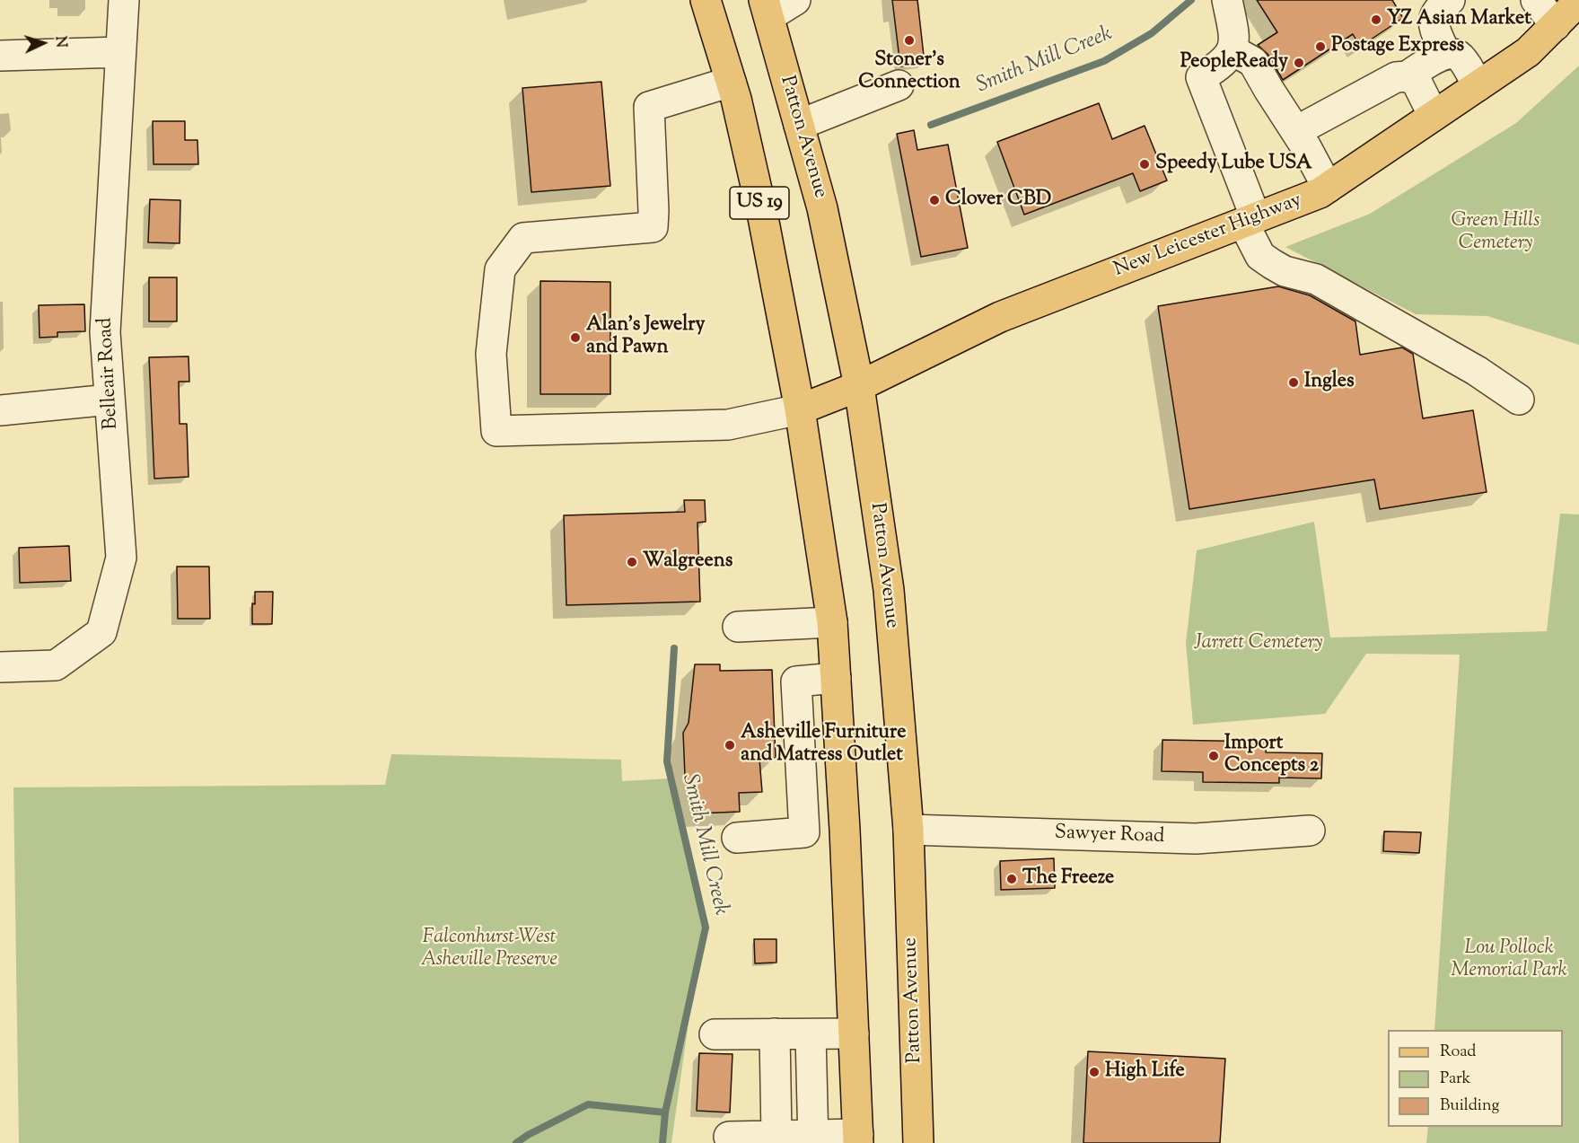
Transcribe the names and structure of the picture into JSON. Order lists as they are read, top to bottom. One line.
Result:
{"streets":{"main road":["Patton Avenue","US 19","New Leicester Highway"],"street":["Belleair Road","Sawyer Road"]},"crossings":[["Patton Avenue","New Leicester Highway"],["Patton Avenue","Sawyer Road"],["US 19","New Leicester Highway"]],"water":["Smith Mill Creek"],"parks":["Green Hills Cemetery","Jarrett Cemetery","Falconhurst-West Asheville Preserve","Lou Pollock Memorial Park"],"places":["YZ Asian Market","Stoner's Connection","Postage Express","PeopleReady","Speedy Lube USA","Clover CBD","Alan's Jewelry and Pawn","Ingles","Walgreens","Asheville Furniture and Matress Outlet","Import Concepts 2","The Freeze","High Life"],"legend":["Road","Park","Building"],"north":"right"}
